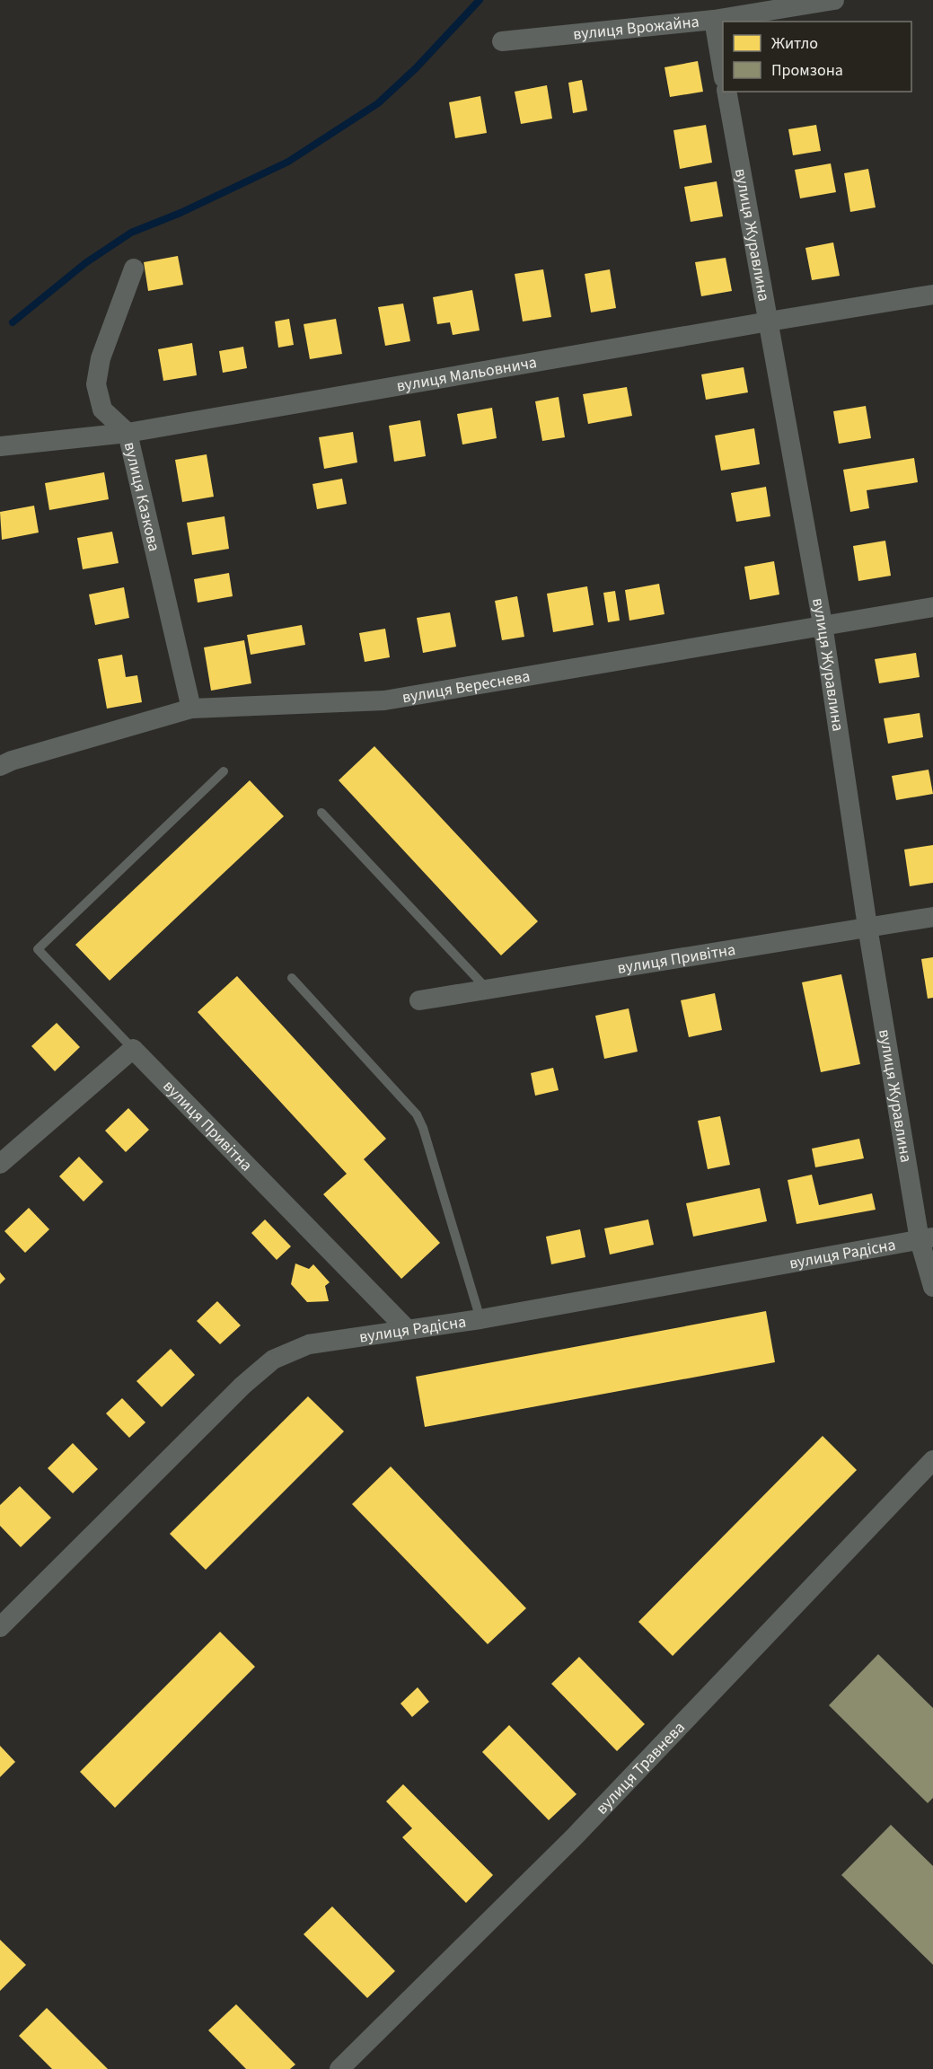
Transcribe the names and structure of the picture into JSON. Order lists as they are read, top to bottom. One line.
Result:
{"streets":{"street":["вулиця Врожайна","вулиця Журавлина","вулиця Мальовнича","вулиця Казкова","вулиця Вереснева","вулиця Привітна","вулиця Радісна","вулиця Травнева"]},"crossings":[["вулиця Журавлина","вулиця Мальовнича"],["вулиця Журавлина","вулиця Вереснева"],["вулиця Журавлина","вулиця Привітна"],["вулиця Журавлина","вулиця Радісна"],["вулиця Мальовнича","вулиця Казкова"],["вулиця Казкова","вулиця Вереснева"],["вулиця Привітна","вулиця Радісна"]],"legend":["Житло","Промзона"]}
